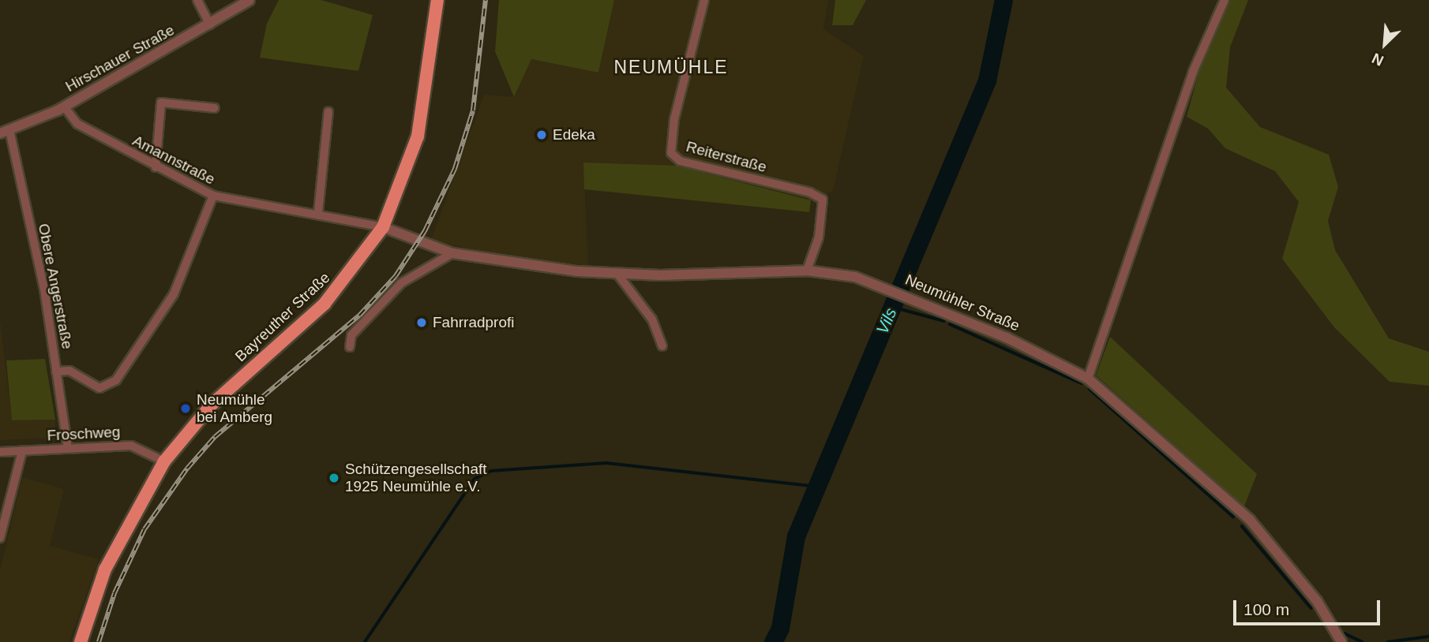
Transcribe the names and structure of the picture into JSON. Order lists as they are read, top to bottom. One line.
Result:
{"streets":{"main road":["Bayreuther Straße"],"street":["Hirschauer Straße","Reiterstraße","Amannstraße","Obere Angerstraße","Neumühler Straße","Froschweg"]},"crossings":[["Hirschauer Straße","Amannstraße"],["Hirschauer Straße","Obere Angerstraße"],["Reiterstraße","Neumühler Straße"],["Amannstraße","Neumühler Straße"],["Amannstraße","Bayreuther Straße"],["Obere Angerstraße","Froschweg"],["Neumühler Straße","Bayreuther Straße"],["Bayreuther Straße","Froschweg"]],"districts":["NEUMÜHLE"],"water":["Vils"],"places":["Edeka","Fahrradprofi","Neumühle bei Amberg","Schützengesellschaft 1925 Neumühle e.V."],"scale_bar":"100 m","north":"bottom left"}
